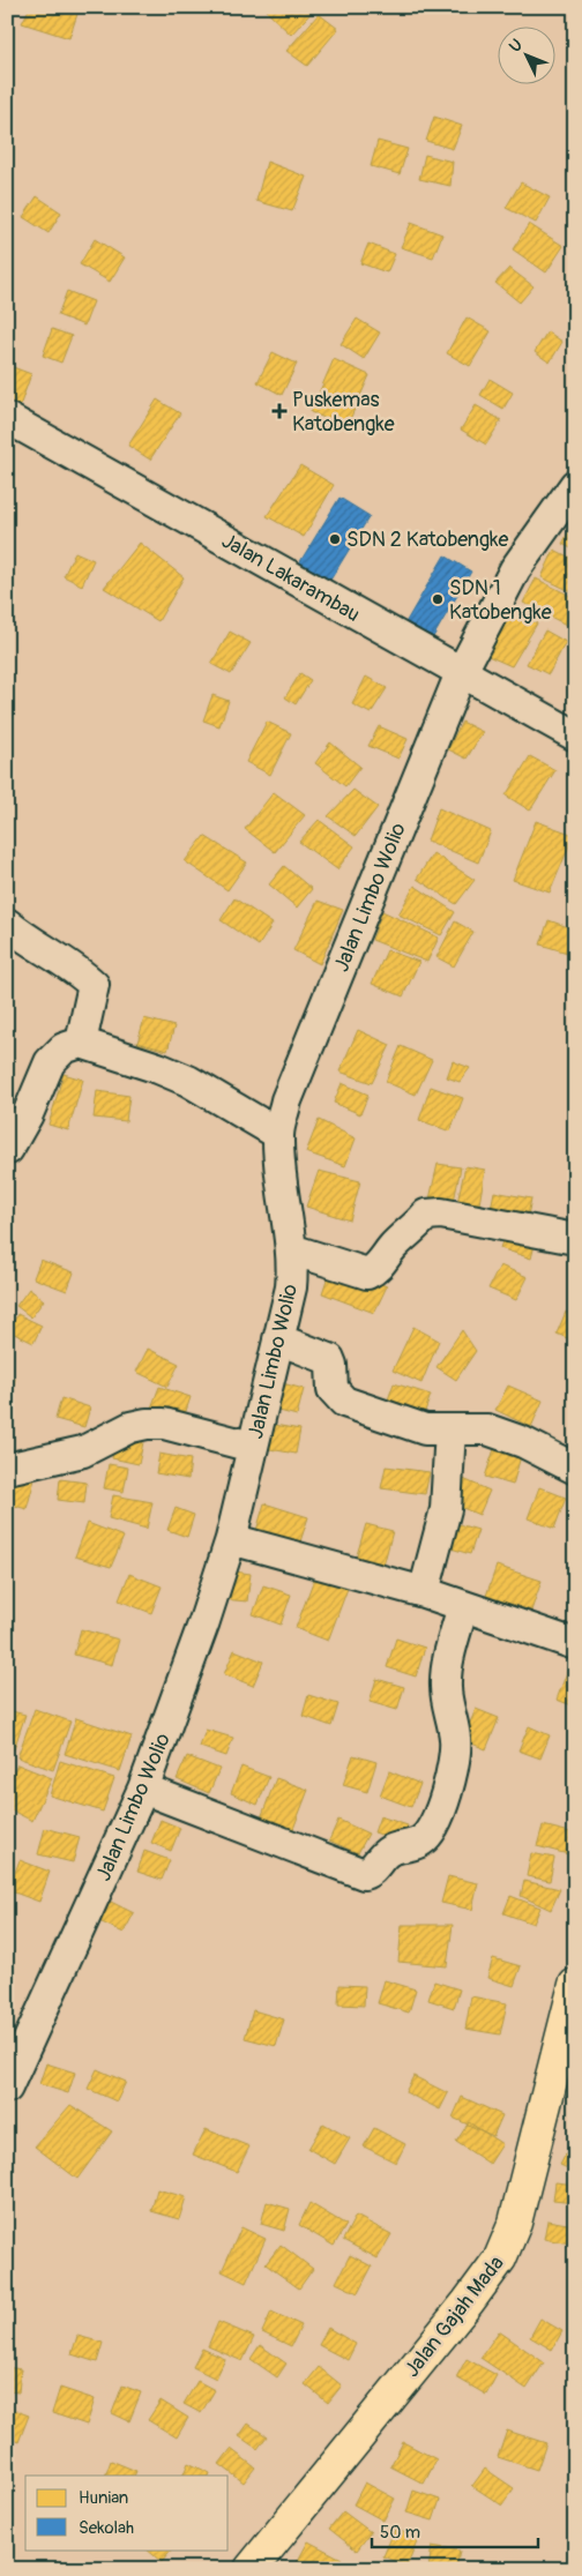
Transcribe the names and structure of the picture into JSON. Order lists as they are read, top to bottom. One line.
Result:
{"streets":{"highway":["Jalan Gajah Mada"],"street":["Jalan Lakarambau","Jalan Limbo Wolio"]},"crossings":[["Jalan Lakarambau","Jalan Limbo Wolio"]],"places":{"health":["Puskemas Katobengke"],"other":["SDN 2 Katobengke","SDN 1 Katobengke"]},"legend":["Hunian","Sekolah"],"scale_bar":"50 m","north":"top left"}
